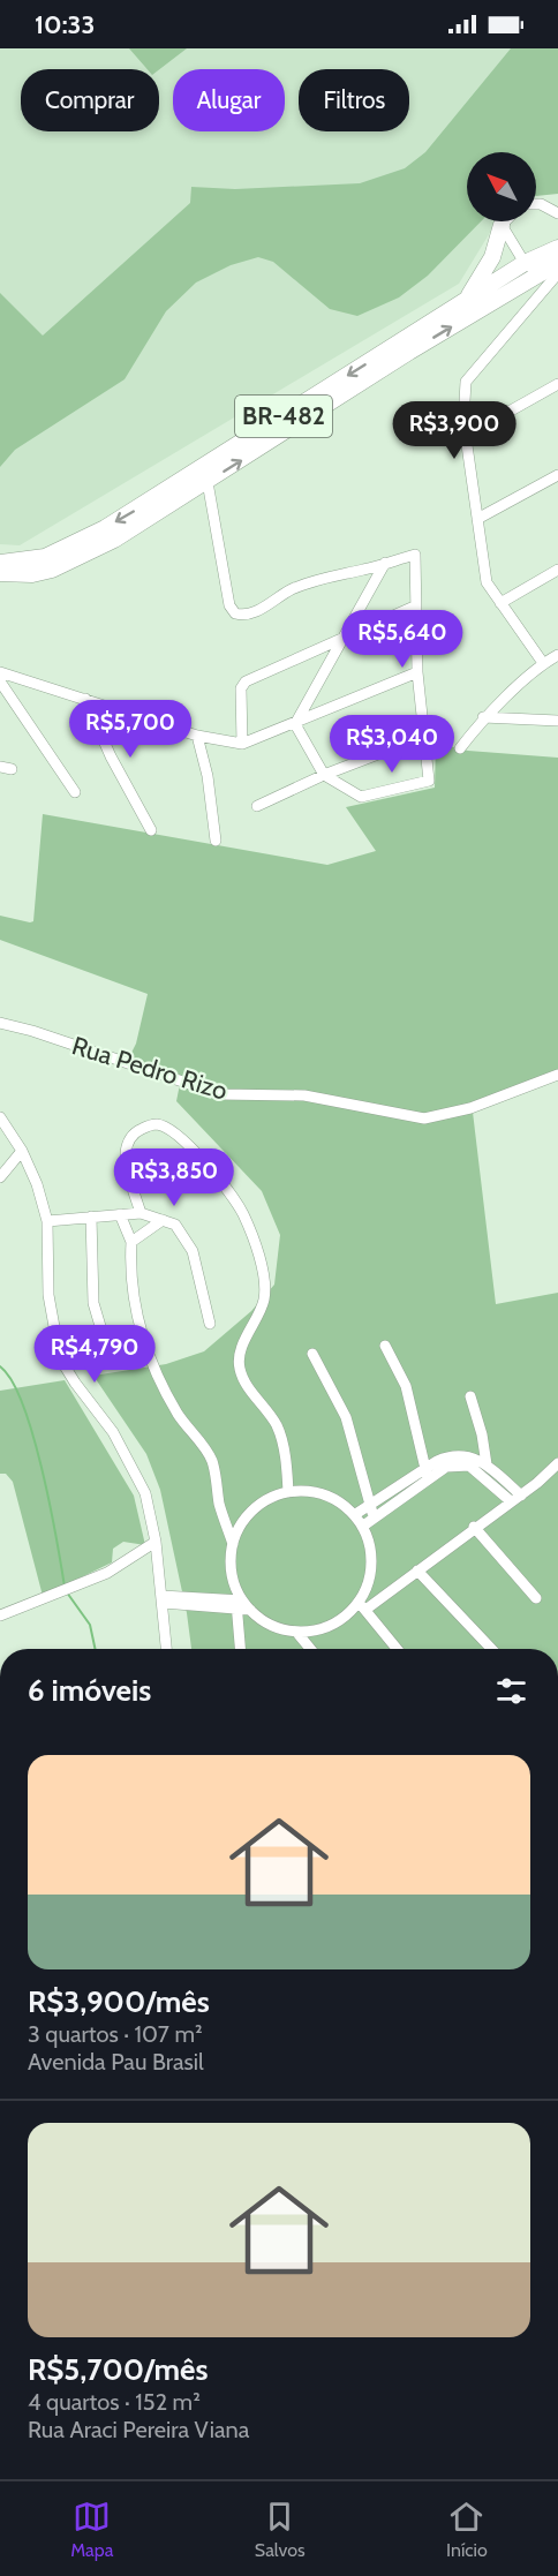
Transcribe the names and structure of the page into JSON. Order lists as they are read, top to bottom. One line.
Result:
{"streets":{"highway":["BR-482"],"street":["Rua Pedro Rizo"]},"north":"top left","page":{"status":"10:33","chip":["Comprar","Alugar","Filtros"],"price":["R$3,900","R$5,640","R$5,700","R$3,040","R$3,850","R$4,790"],"heading":"6 imóveis","list":[{"name":"R$3,900/mês","note":"3 quartos · 107 m² · Avenida Pau Brasil"},{"name":"R$5,700/mês","note":"4 quartos · 152 m² · Rua Araci Pereira Viana"}],"tabs":["Mapa","Salvos","Início"]}}
